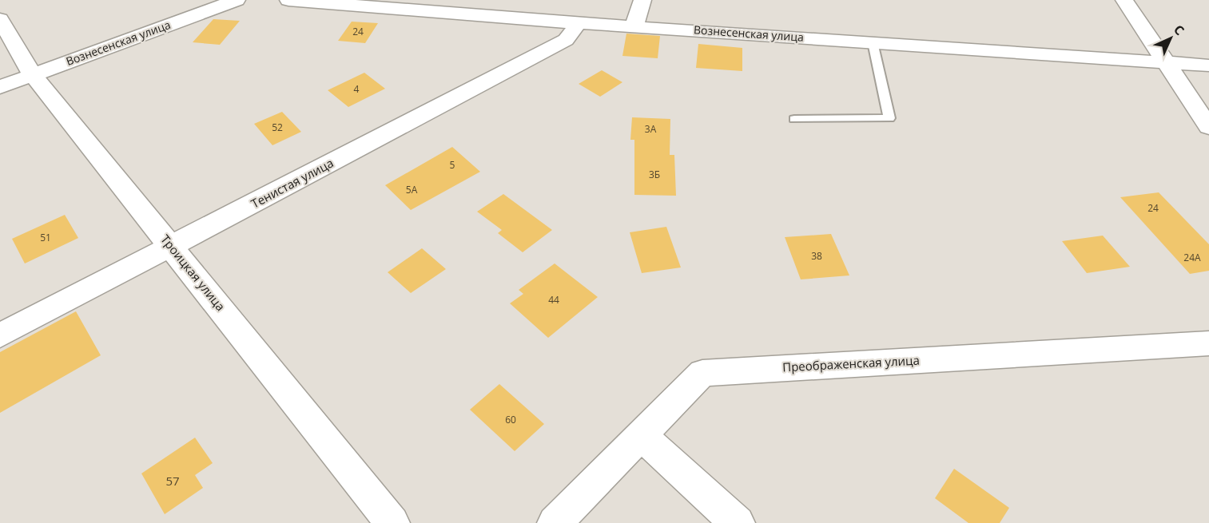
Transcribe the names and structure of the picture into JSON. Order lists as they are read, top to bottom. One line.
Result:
{"streets":{"street":["Вознесенская улица","Тенистая улица","Троицкая улица","Преображенская улица"]},"crossings":[["Вознесенская улица","Тенистая улица"],["Вознесенская улица","Троицкая улица"],["Тенистая улица","Троицкая улица"]],"house_numbers":["24","4","52","3А","5","3Б","5А","24","51","38","24А","44","60","57"],"north":"top right"}
